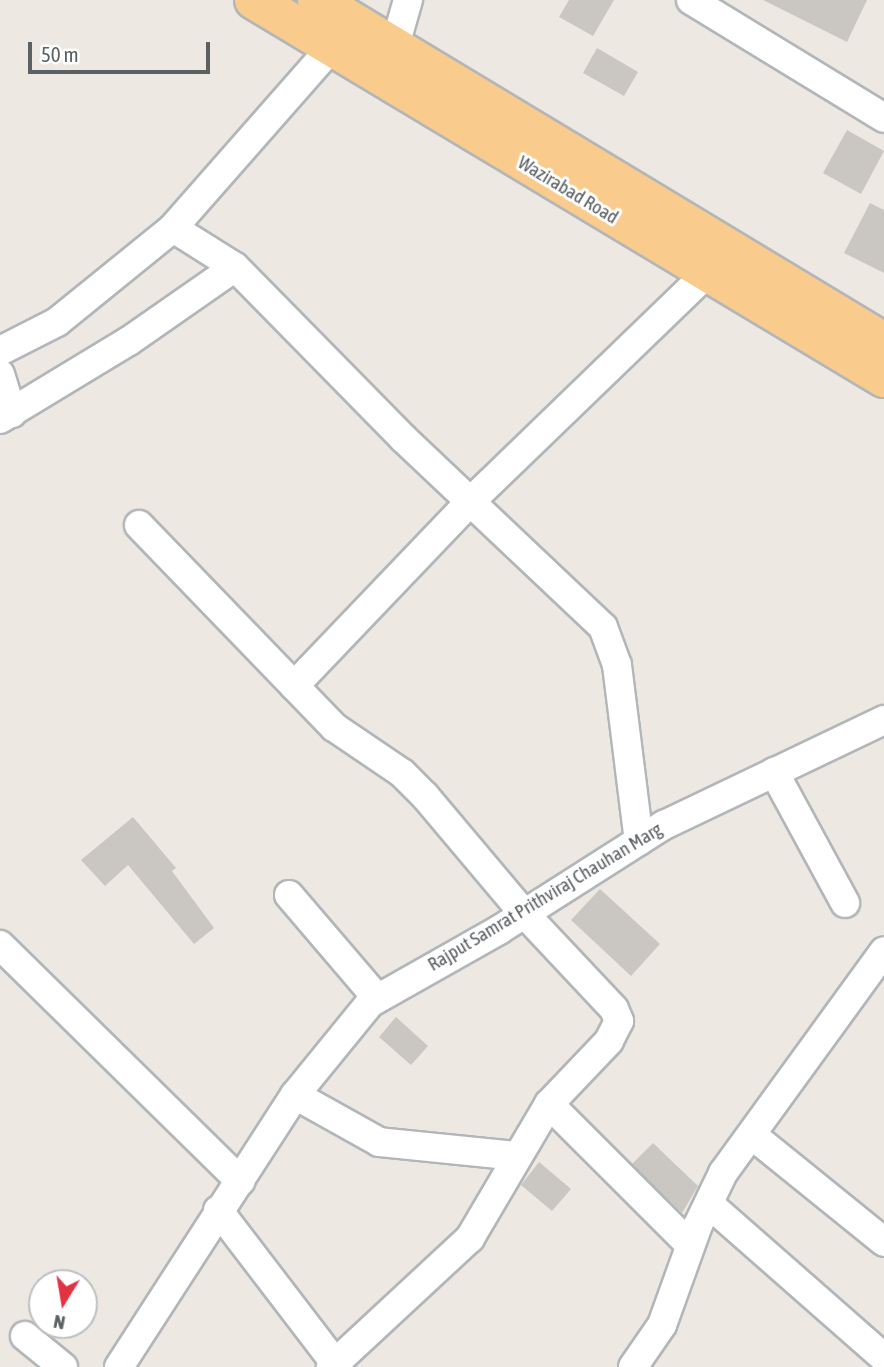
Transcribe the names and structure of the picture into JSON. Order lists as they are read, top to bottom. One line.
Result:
{"streets":{"highway":["Wazirabad Road"],"street":["Rajput Samrat Prithviraj Chauhan Marg"]},"scale_bar":"50 m","north":"bottom"}
